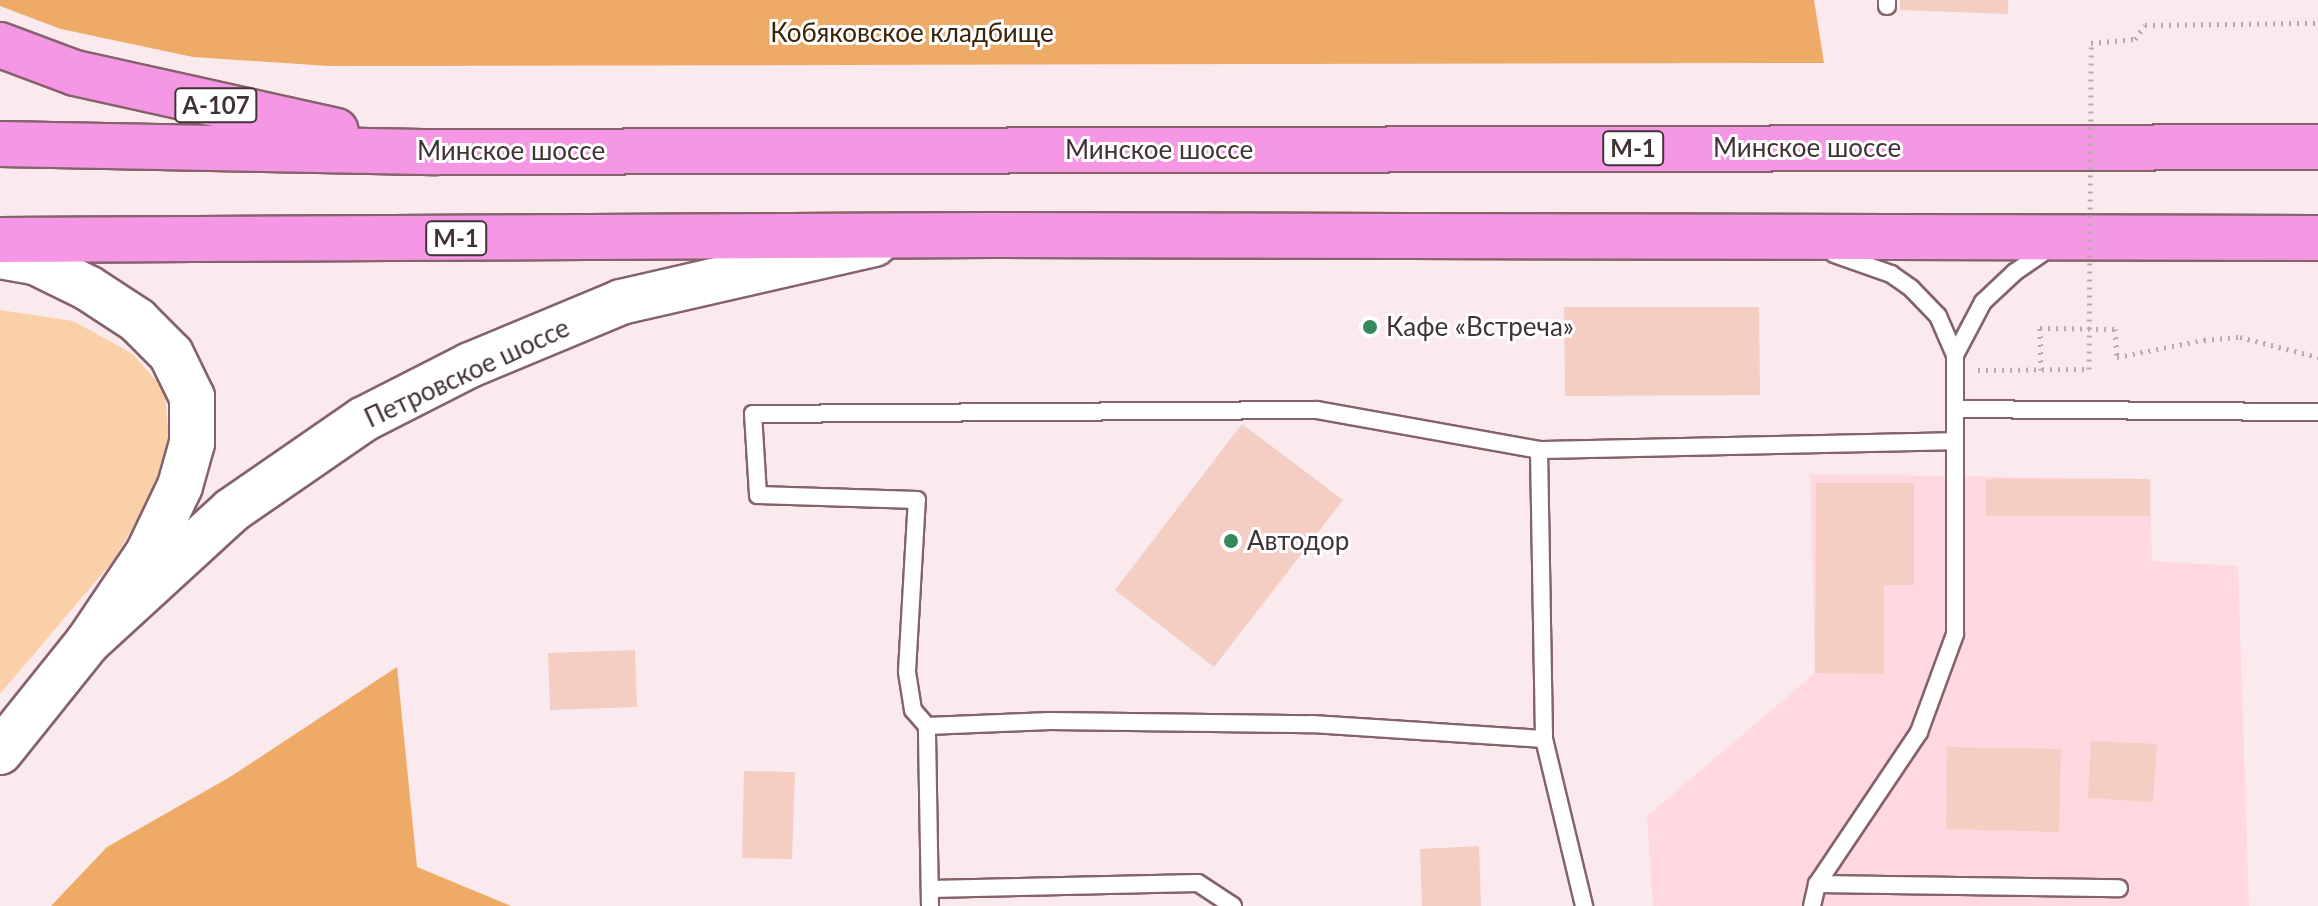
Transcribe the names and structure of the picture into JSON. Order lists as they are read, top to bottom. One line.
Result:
{"streets":{"highway":["А-107","М-1","Минское шоссе"],"main road":["Петровское шоссе"]},"crossings":[["А-107","Минское шоссе"],["М-1","Петровское шоссе"]],"parks":["Кобяковское кладбище"],"places":["Кафе «Встреча»","Автодор"]}
